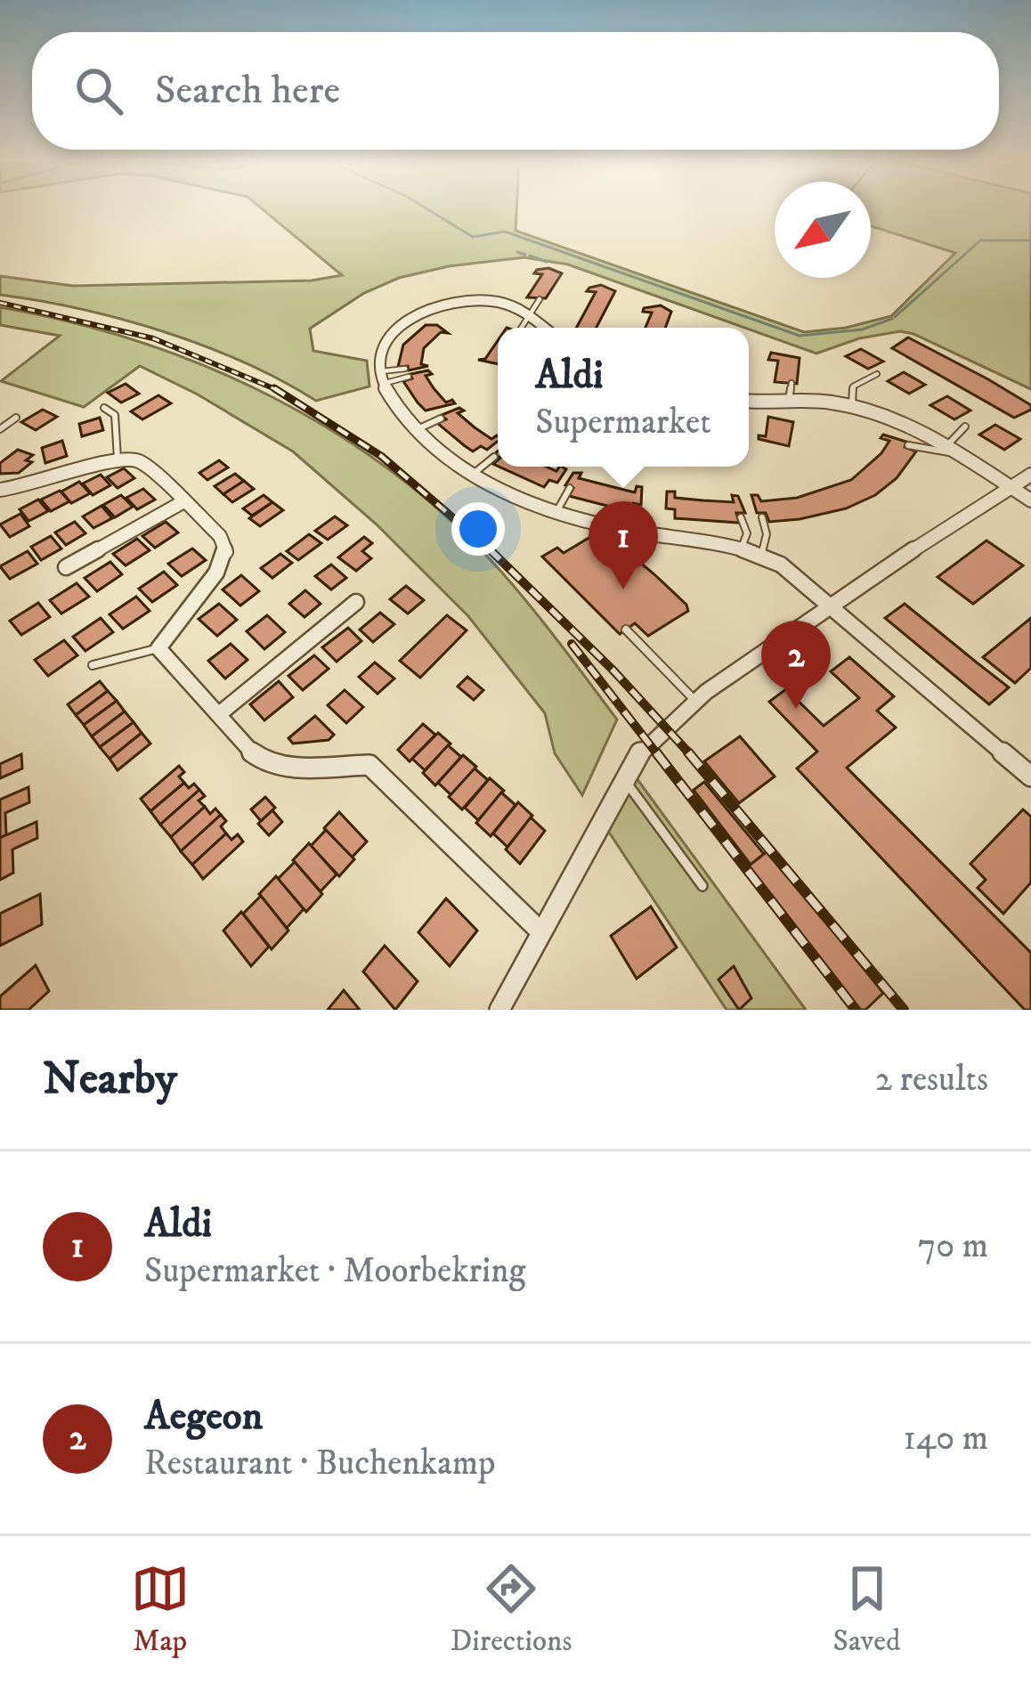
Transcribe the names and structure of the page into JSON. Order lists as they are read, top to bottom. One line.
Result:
{"north":"bottom left","page":{"search":"Search here","popup":["Aldi","Supermarket"],"pins":["1","2"],"heading":["Nearby","2 results"],"list":[{"mark":"1","name":"Aldi","note":"Supermarket · Moorbekring","value":"70 m"},{"mark":"2","name":"Aegeon","note":"Restaurant · Buchenkamp","value":"140 m"}],"nav":["Map","Directions","Saved"]}}
